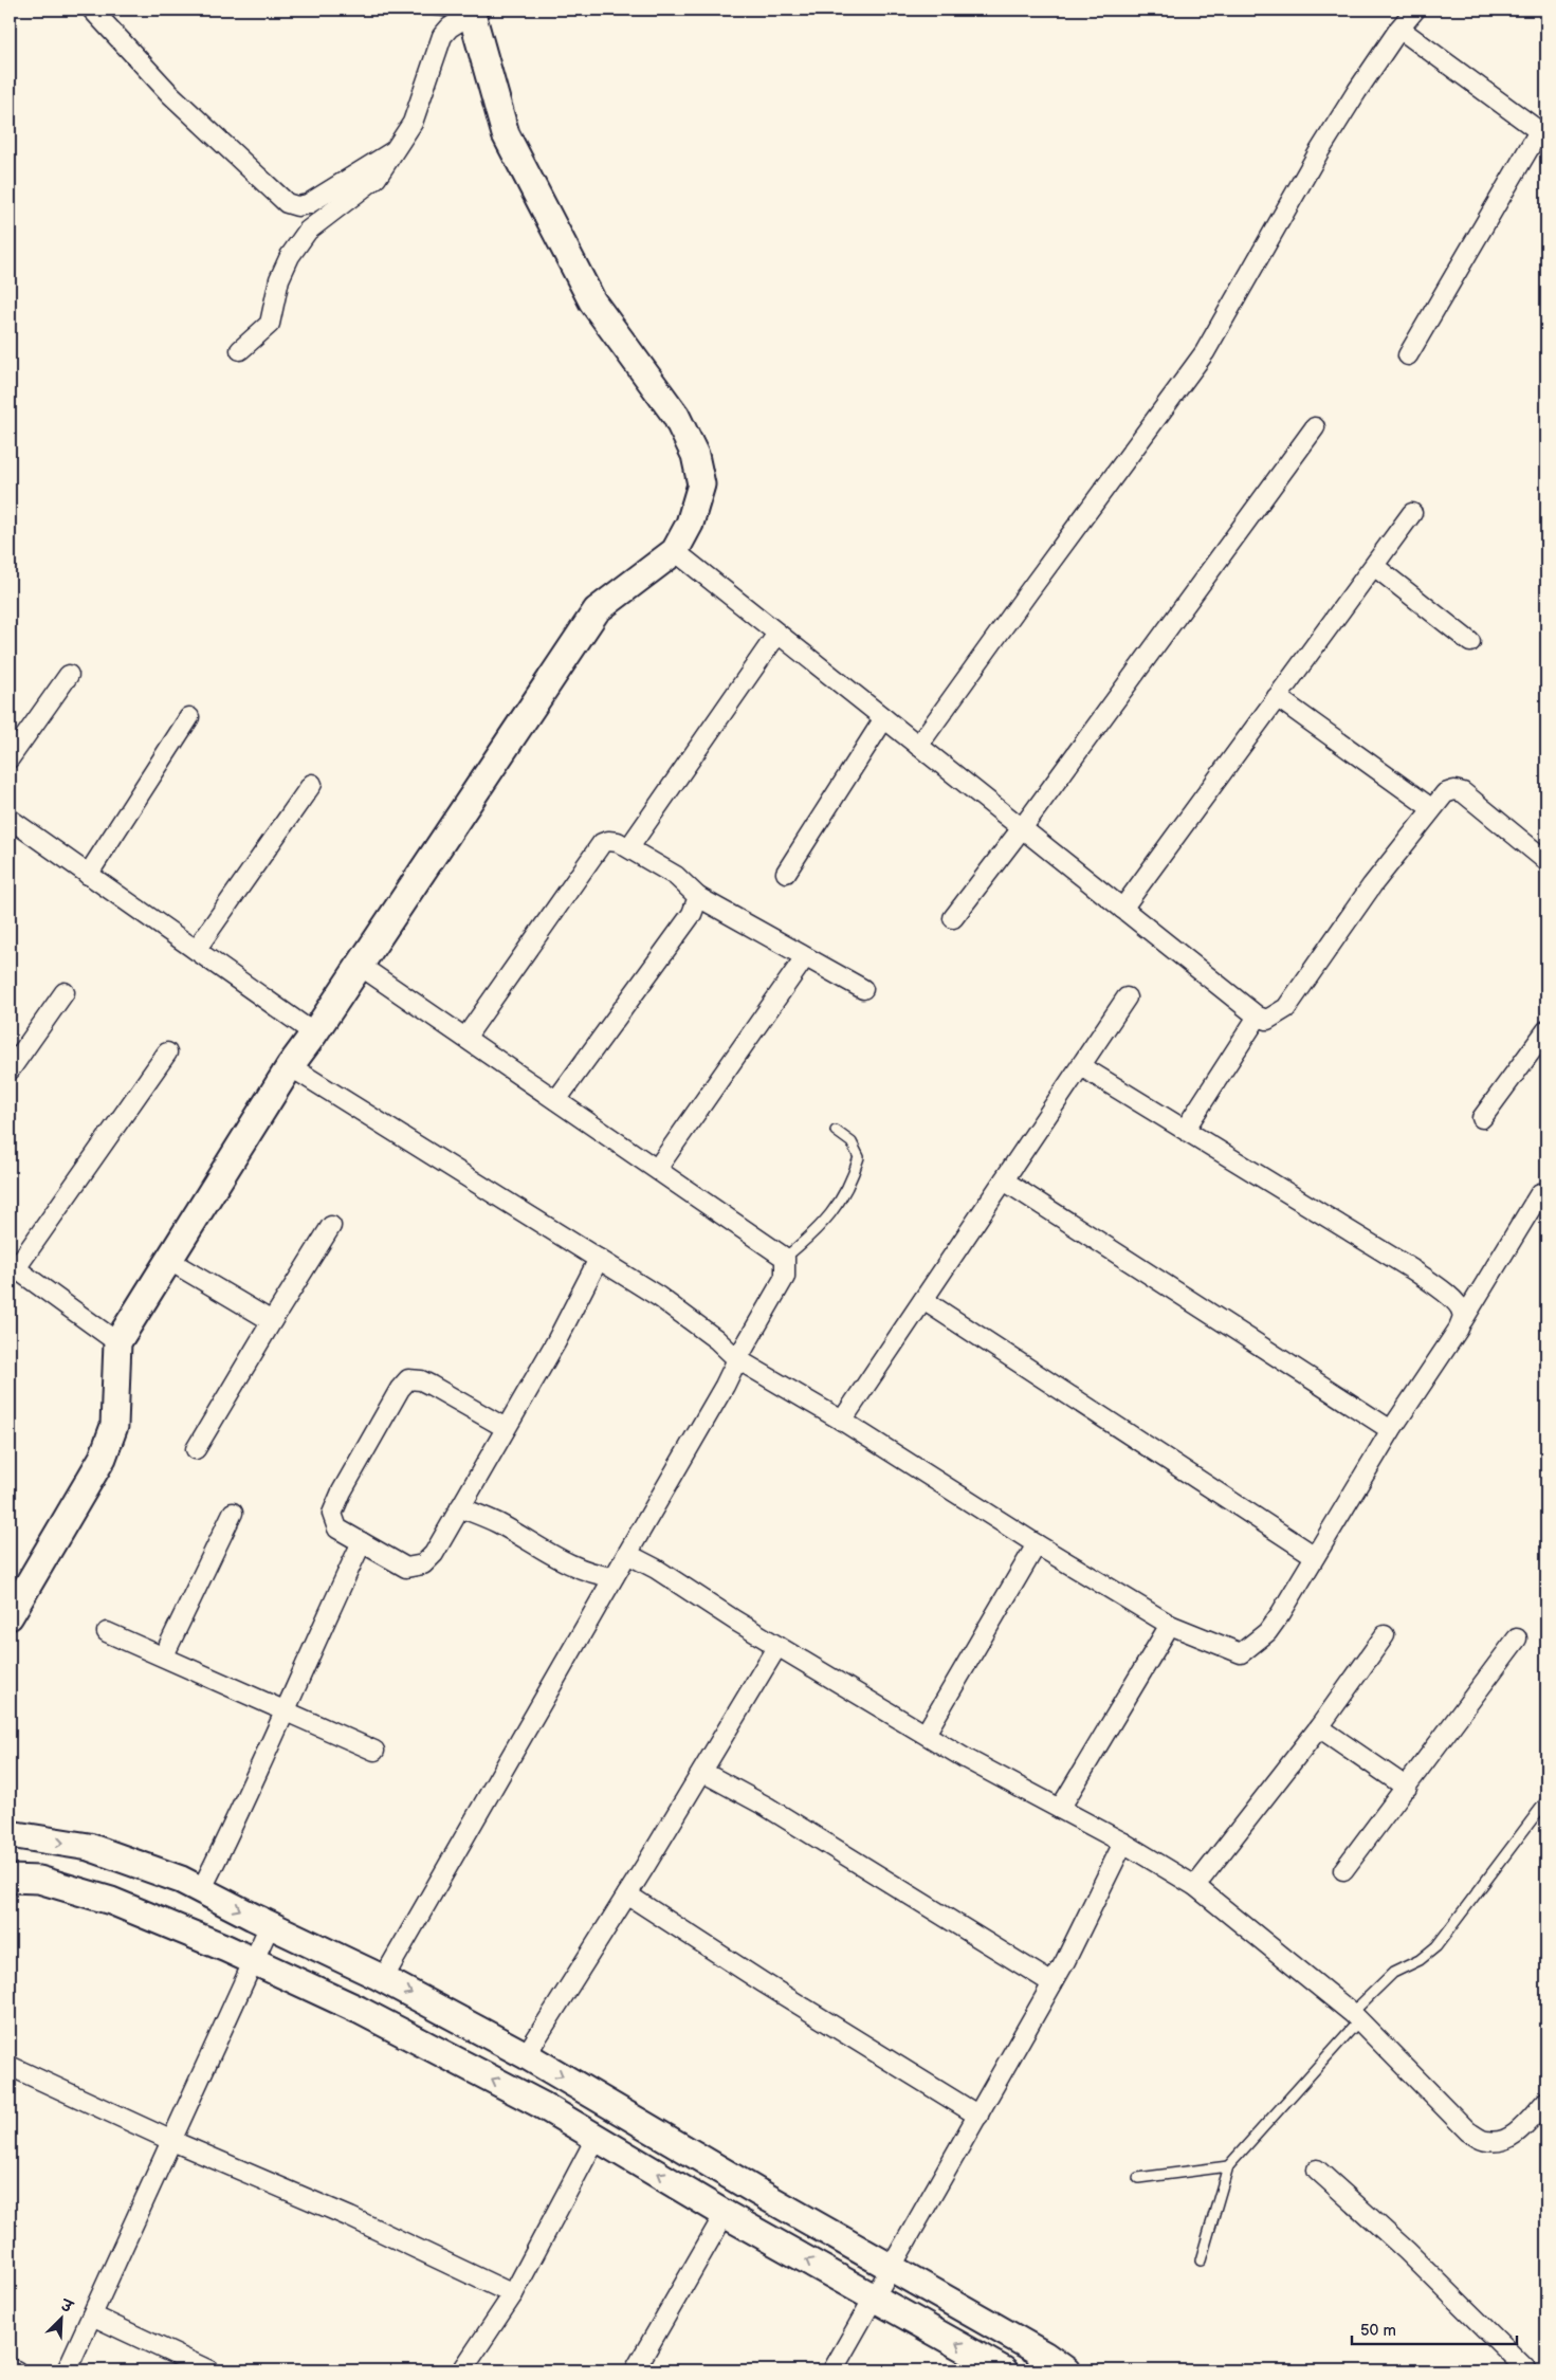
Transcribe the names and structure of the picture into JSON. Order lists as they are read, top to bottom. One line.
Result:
{"scale_bar":"50 m","north":"top right"}
